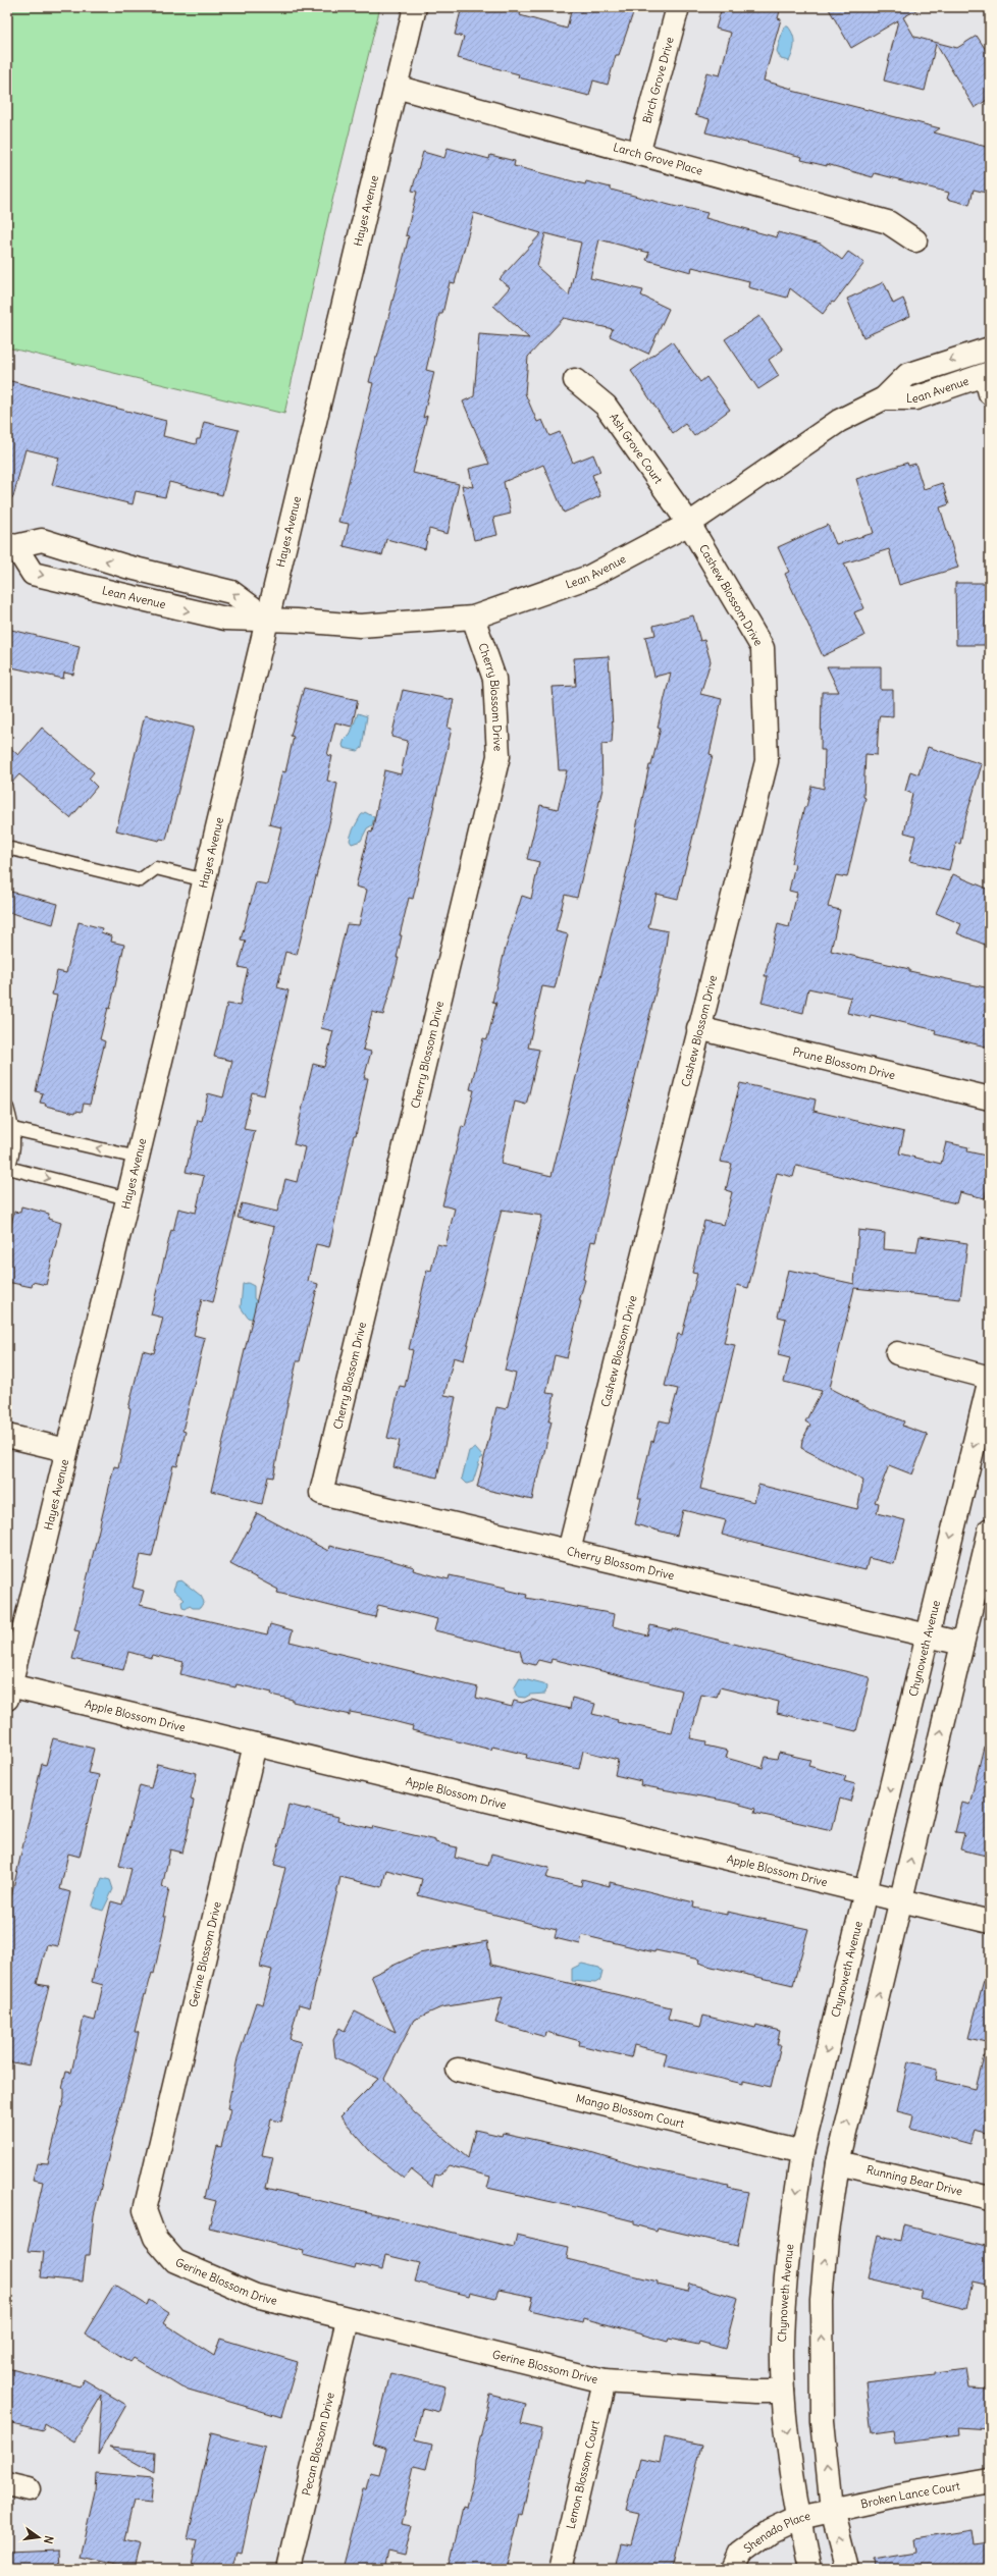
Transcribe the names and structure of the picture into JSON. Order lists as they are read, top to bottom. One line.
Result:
{"streets":{"street":["Birch Grove Drive","Larch Grove Place","Hayes Avenue","Lean Avenue","Ash Grove Court","Cashew Blossom Drive","Cherry Blossom Drive","Prune Blossom Drive","Chynoweth Avenue","Apple Blossom Drive","Gerine Blossom Drive","Mango Blossom Court","Running Bear Drive","Pecan Blossom Drive","Lemon Blossom Court","Broken Lance Court","Shenado Place"]},"crossings":[["Birch Grove Drive","Larch Grove Place"],["Larch Grove Place","Hayes Avenue"],["Hayes Avenue","Lean Avenue"],["Hayes Avenue","Apple Blossom Drive"],["Lean Avenue","Ash Grove Court"],["Lean Avenue","Cashew Blossom Drive"],["Lean Avenue","Cherry Blossom Drive"],["Ash Grove Court","Cashew Blossom Drive"],["Cashew Blossom Drive","Cherry Blossom Drive"],["Cashew Blossom Drive","Prune Blossom Drive"],["Cherry Blossom Drive","Chynoweth Avenue"],["Chynoweth Avenue","Apple Blossom Drive"],["Chynoweth Avenue","Gerine Blossom Drive"],["Chynoweth Avenue","Mango Blossom Court"],["Chynoweth Avenue","Shenado Place"],["Apple Blossom Drive","Gerine Blossom Drive"],["Gerine Blossom Drive","Pecan Blossom Drive"],["Gerine Blossom Drive","Lemon Blossom Court"],["Broken Lance Court","Shenado Place"]],"north":"right"}
